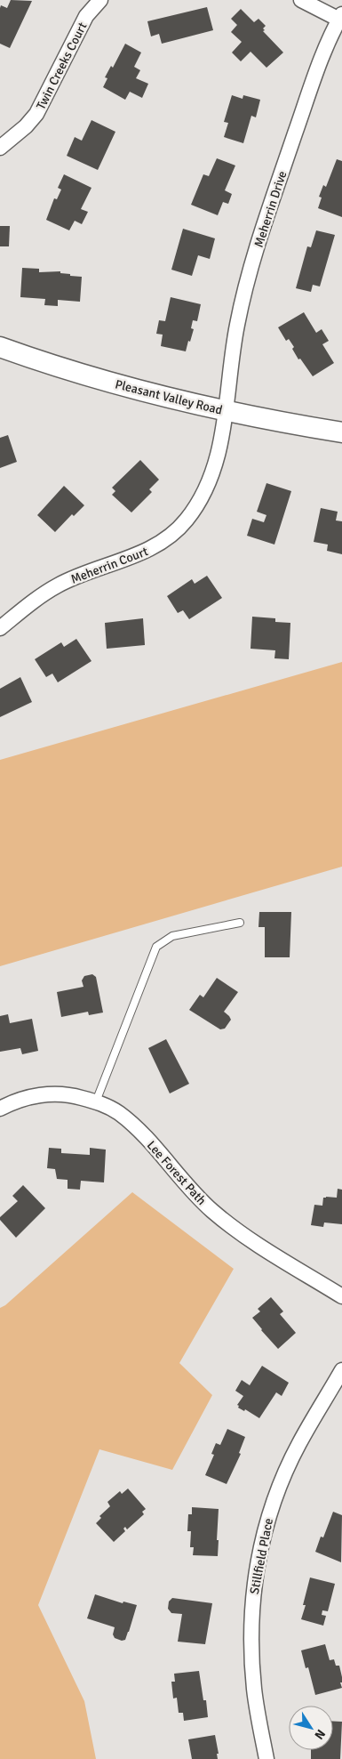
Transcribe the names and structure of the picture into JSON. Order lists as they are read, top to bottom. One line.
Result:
{"streets":{"main road":["Pleasant Valley Road"],"street":["Twin Creeks Court","Meherrin Drive","Meherrin Court","Lee Forest Path","Stillfield Place"]},"crossings":[["Meherrin Drive","Pleasant Valley Road"],["Meherrin Drive","Meherrin Court"],["Pleasant Valley Road","Meherrin Court"]],"north":"bottom right"}
